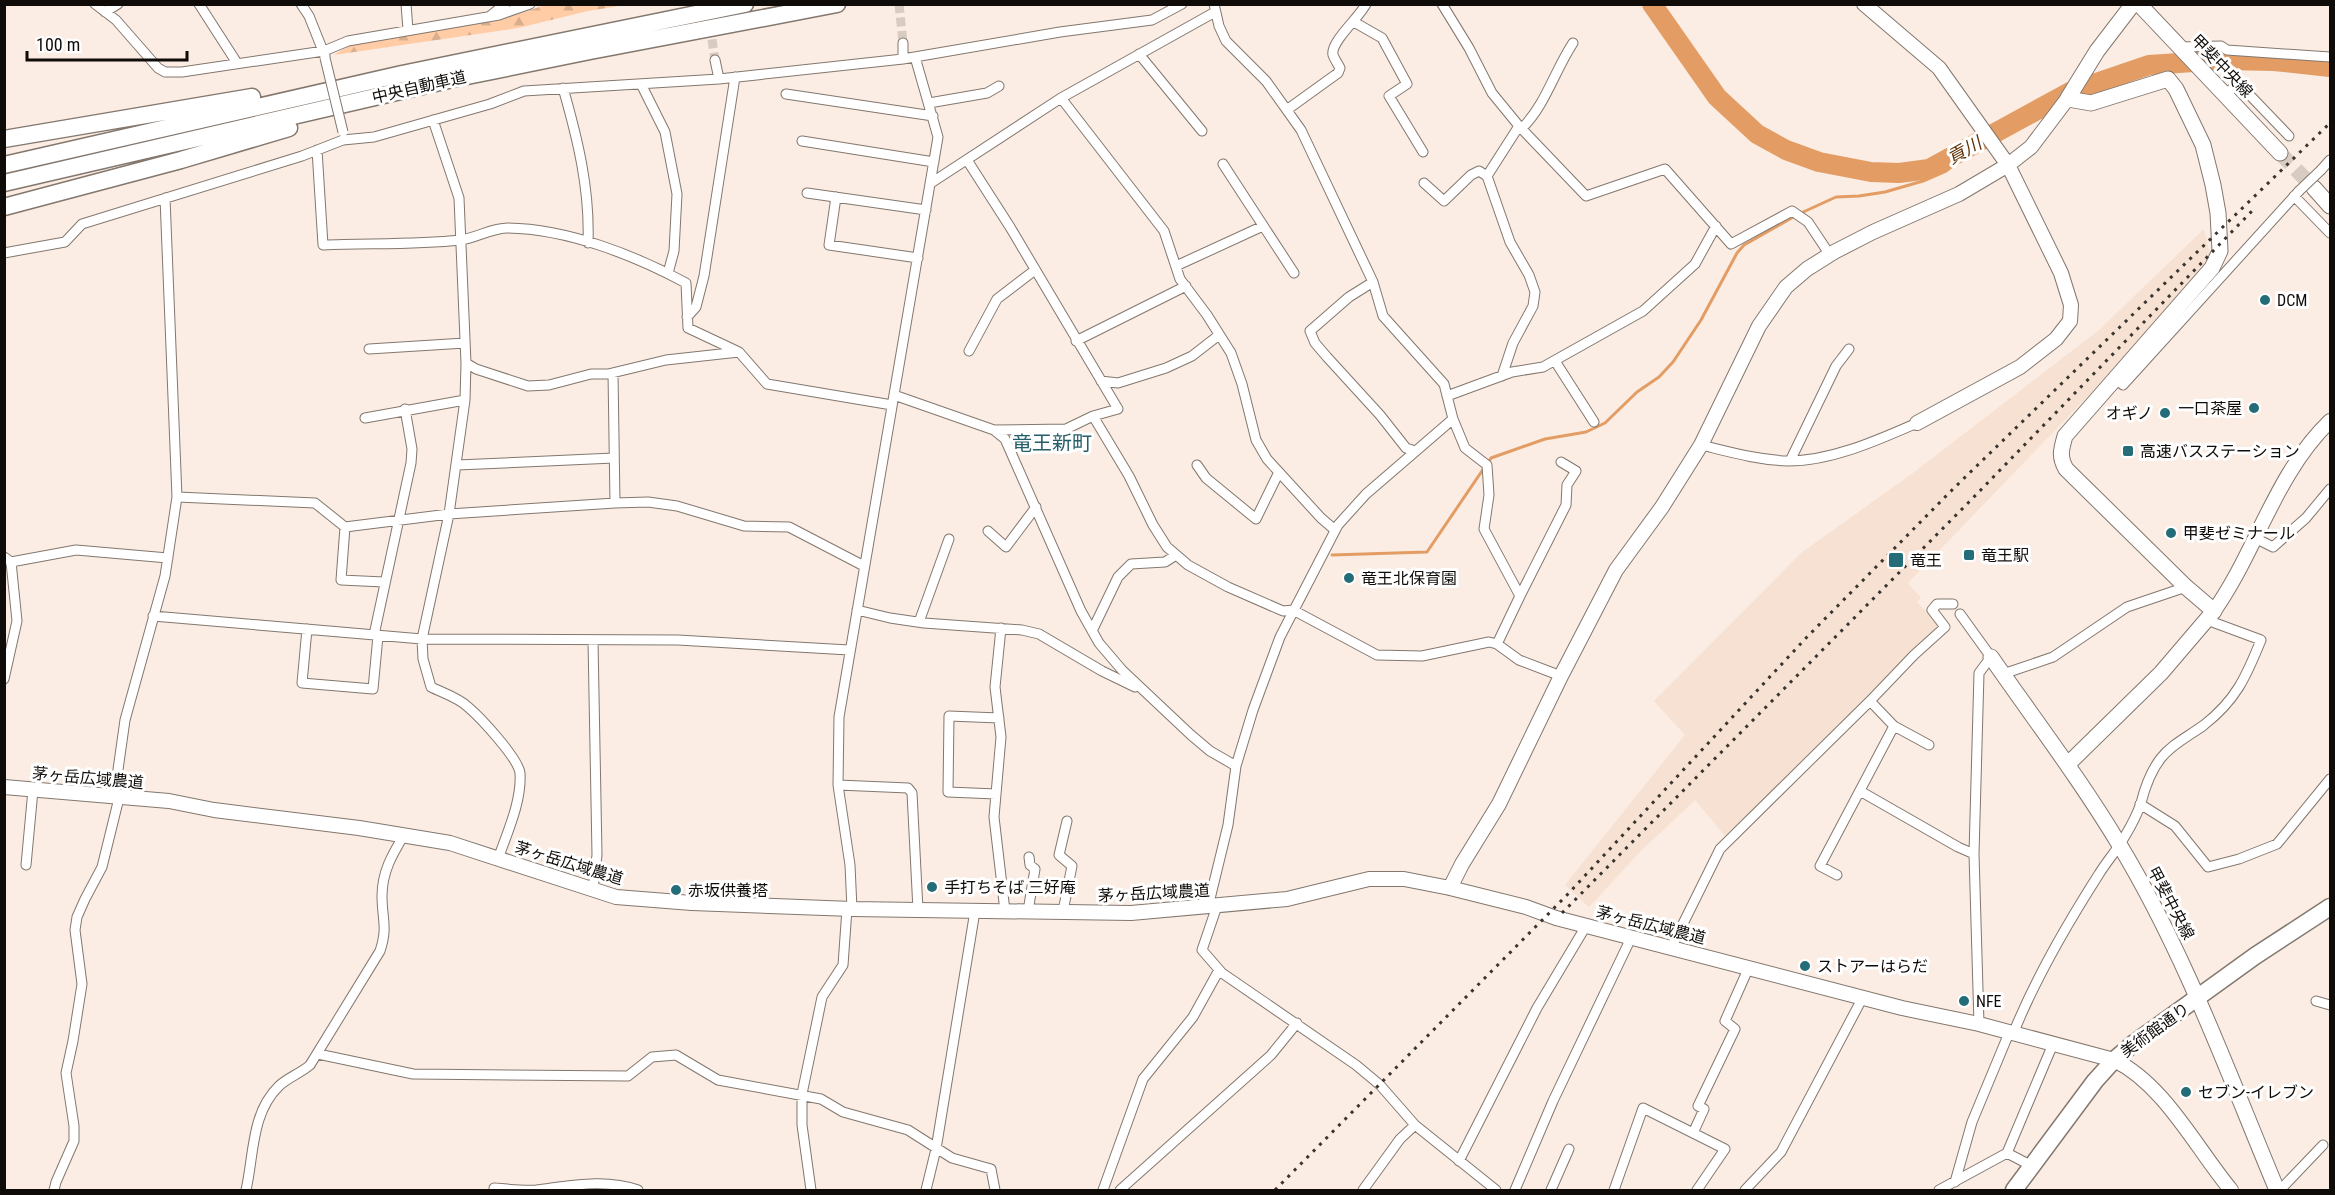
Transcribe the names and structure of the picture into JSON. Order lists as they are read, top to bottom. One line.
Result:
{"streets":{"highway":["中央自動車道","美術館通り"],"main road":["甲斐中央線"],"street":["茅ヶ岳広域農道"]},"crossings":[["甲斐中央線","美術館通り"],["茅ヶ岳広域農道","美術館通り"]],"districts":["竜王新町"],"water":["貢川"],"places":{"other":["DCM","一口茶屋","オギノ","甲斐ゼミナール","竜王北保育園","手打ちそば 三好庵","赤坂供養塔","ストアーはらだ","NFE","セブン-イレブン"],"transit":["高速バスステーション","竜王駅","竜王"]},"scale_bar":"100 m"}
